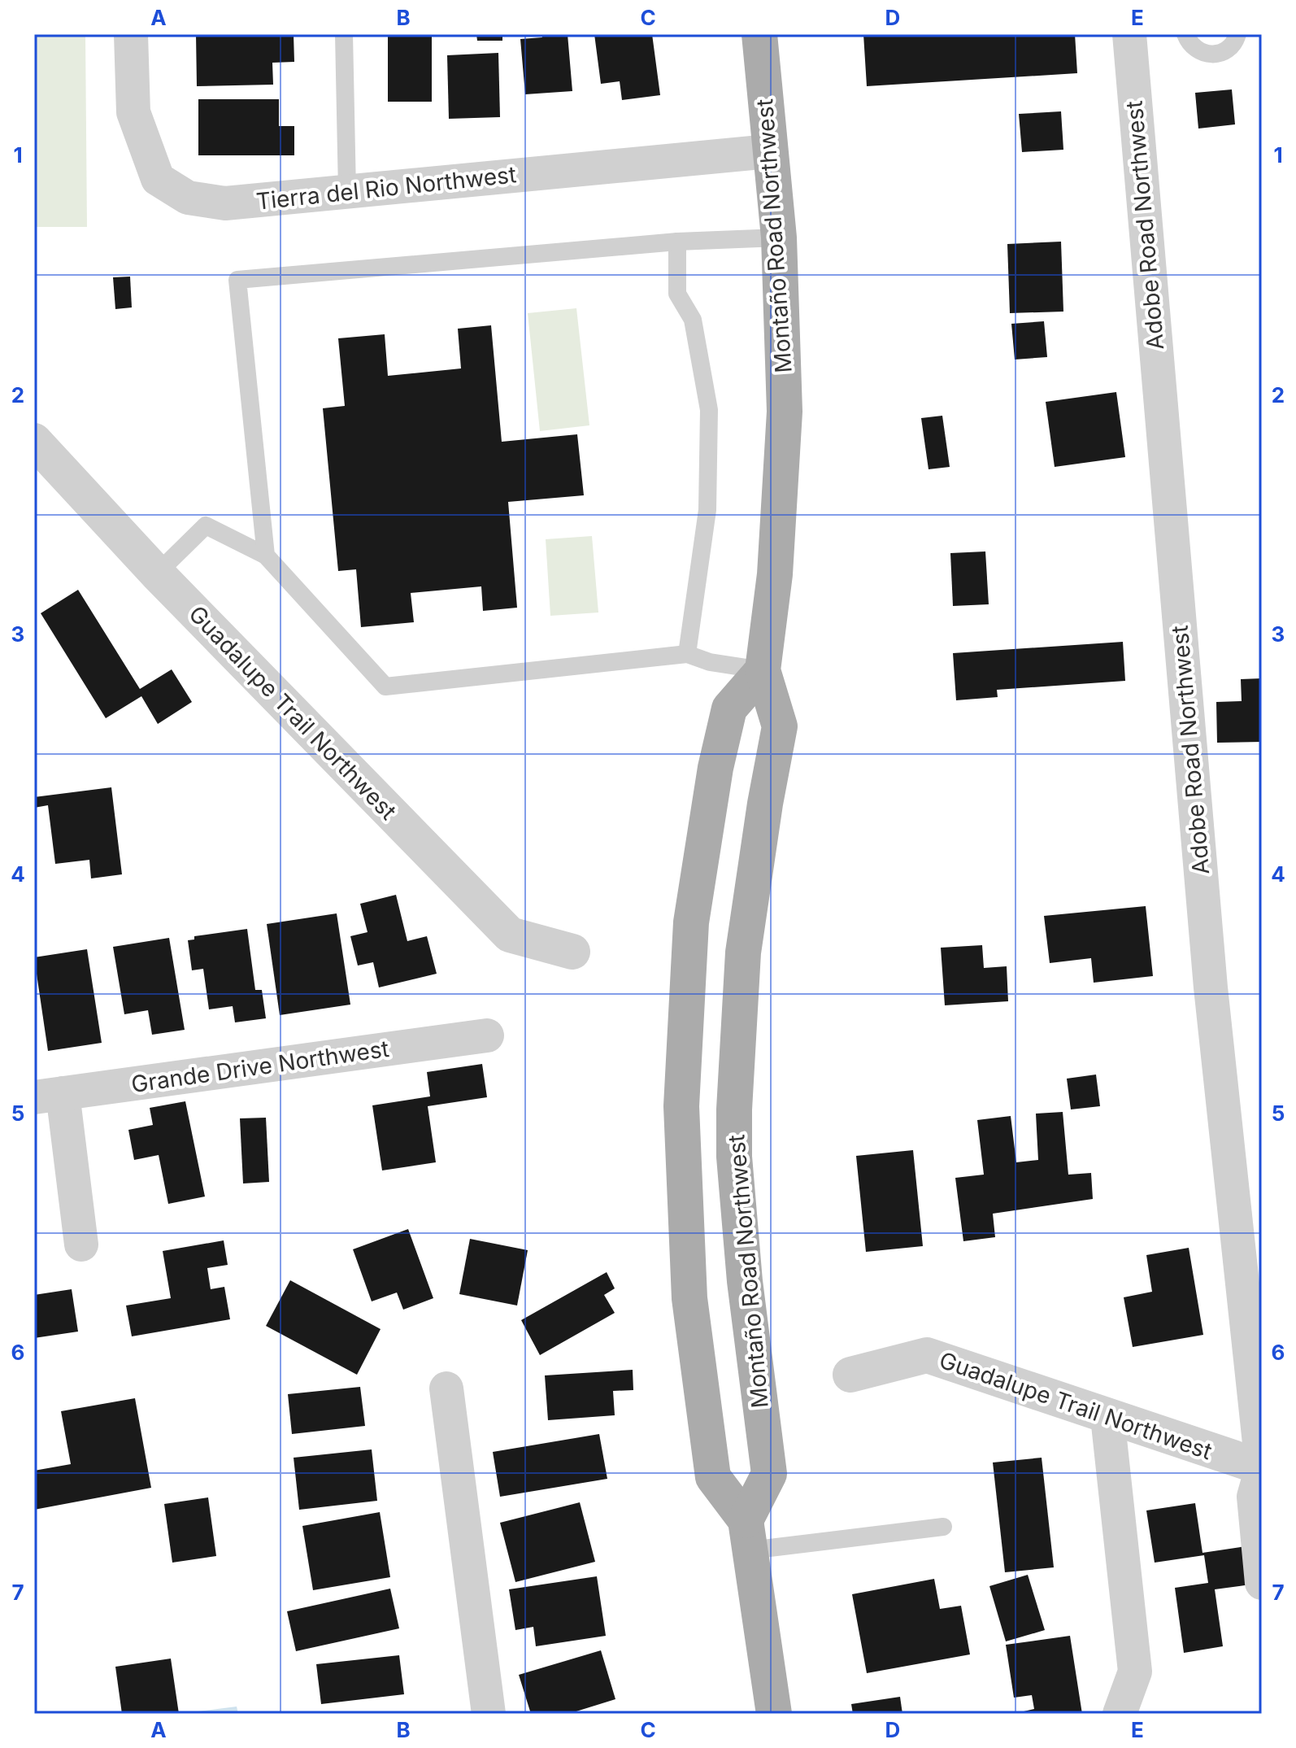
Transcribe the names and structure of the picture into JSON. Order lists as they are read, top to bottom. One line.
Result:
{"streets":{"main road":["Montaño Road Northwest"],"street":["Tierra del Rio Northwest","Adobe Road Northwest","Guadalupe Trail Northwest","Grande Drive Northwest"]},"crossings":[["Tierra del Rio Northwest","Montaño Road Northwest"],["Adobe Road Northwest","Guadalupe Trail Northwest"]],"grid":{"columns":["A","B","C","D","E"],"rows":["1","2","3","4","5","6","7"]}}
